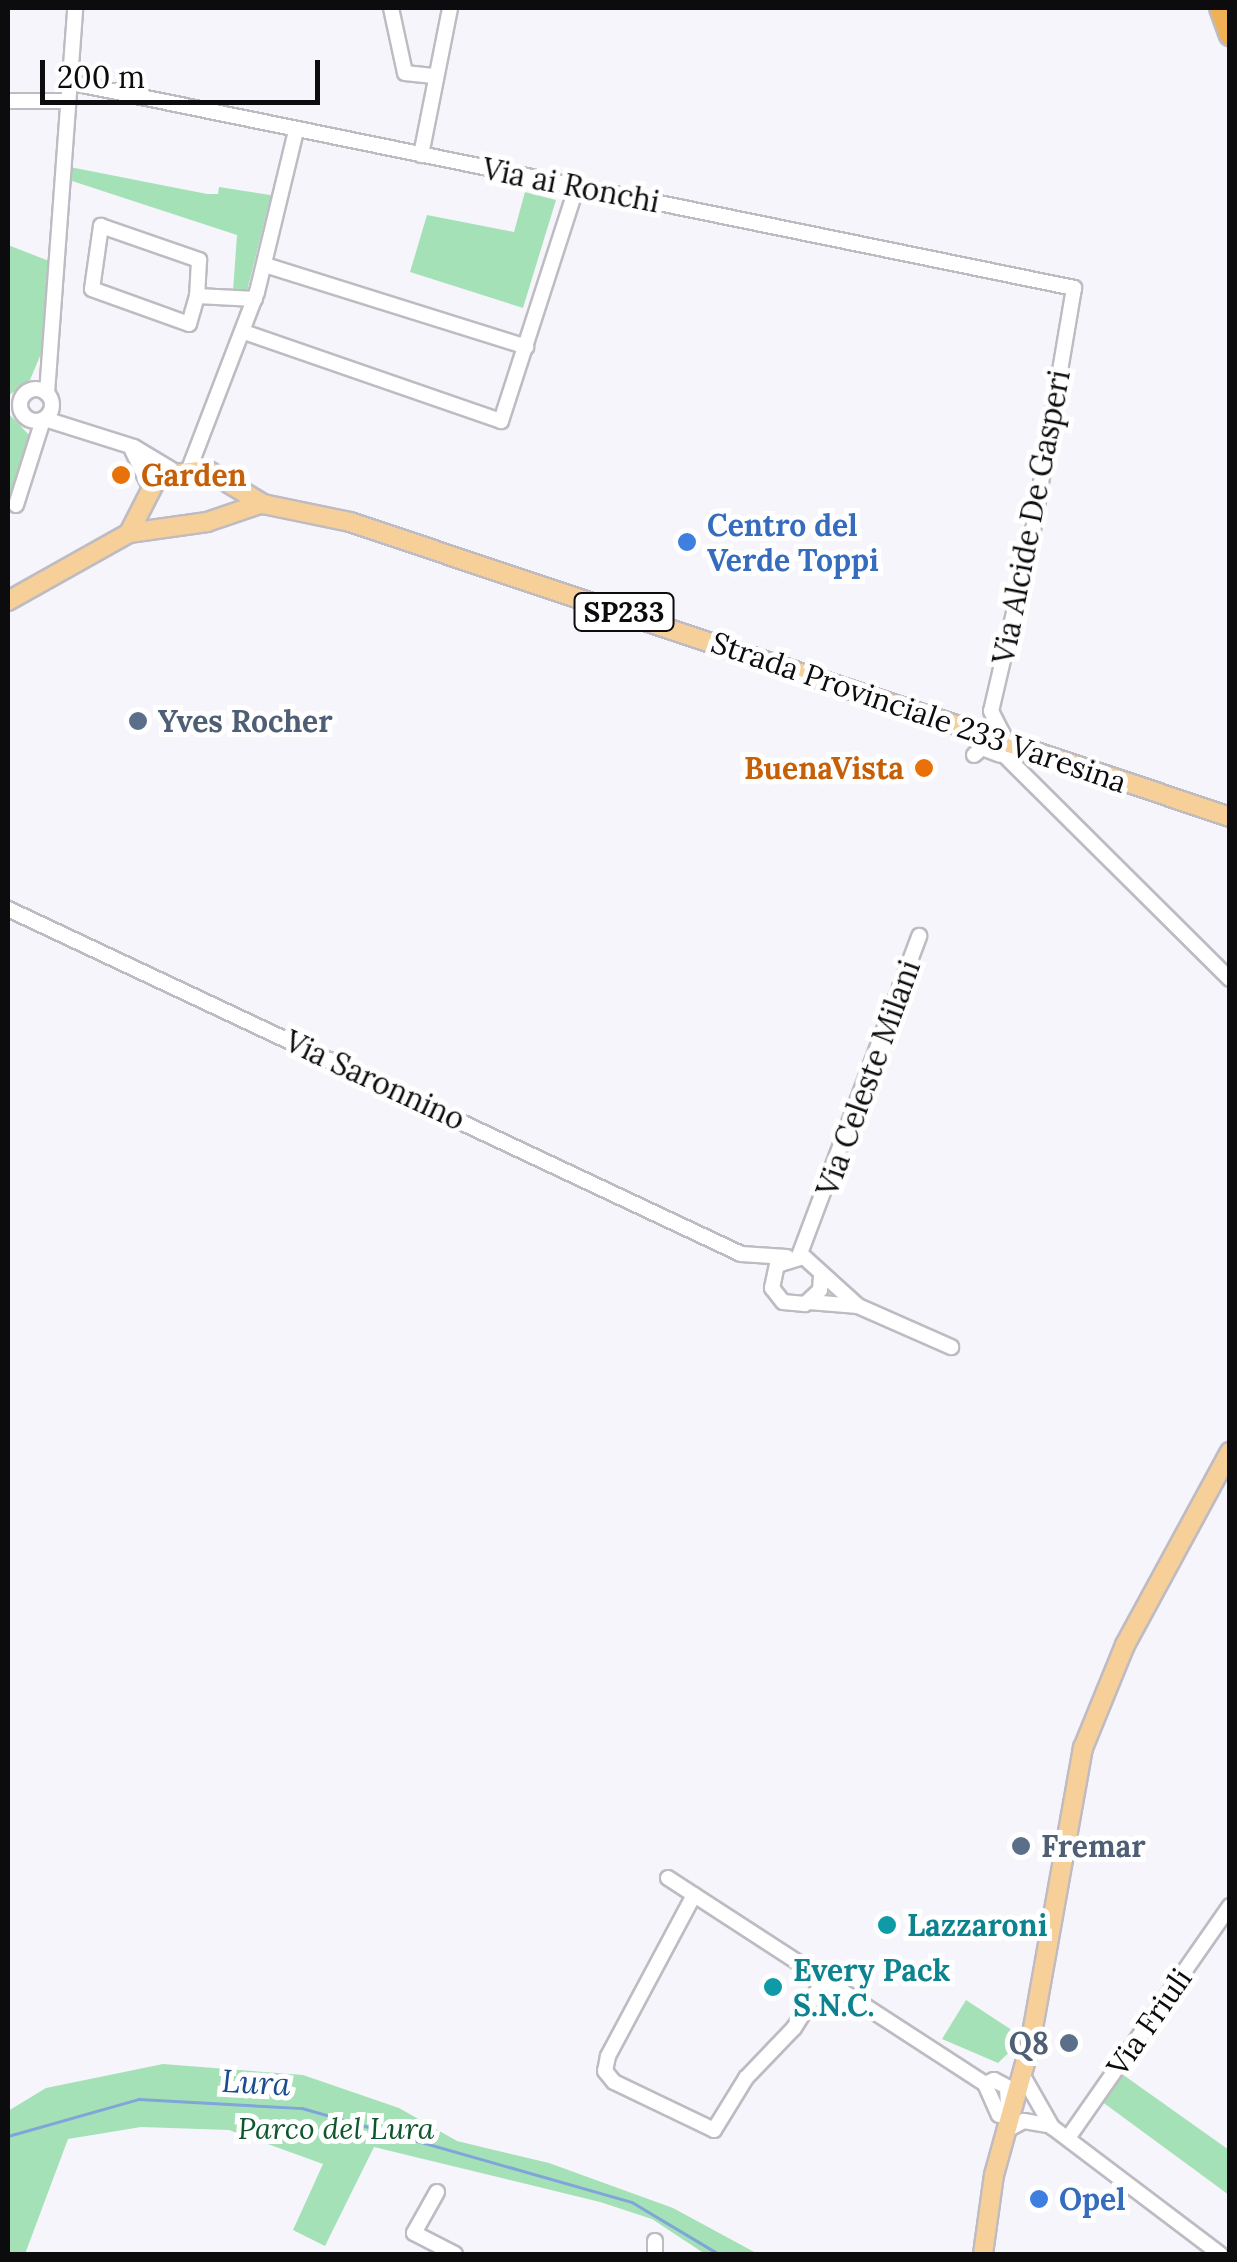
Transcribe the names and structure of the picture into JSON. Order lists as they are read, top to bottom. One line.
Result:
{"streets":{"main road":["SP233","Strada Provinciale 233 Varesina"],"street":["Via ai Ronchi","Via Alcide De Gasperi","Via Celeste Milani","Via Saronnino","Via Friuli"]},"crossings":[["Via ai Ronchi","Via Alcide De Gasperi"],["Via Alcide De Gasperi","Strada Provinciale 233 Varesina"],["SP233","Strada Provinciale 233 Varesina"]],"water":["Lura"],"parks":["Parco del Lura"],"places":["Garden","Centro del Verde Toppi","Yves Rocher","BuenaVista","Fremar","Lazzaroni","Every Pack S.N.C.","Q8","Opel"],"scale_bar":"200 m"}
